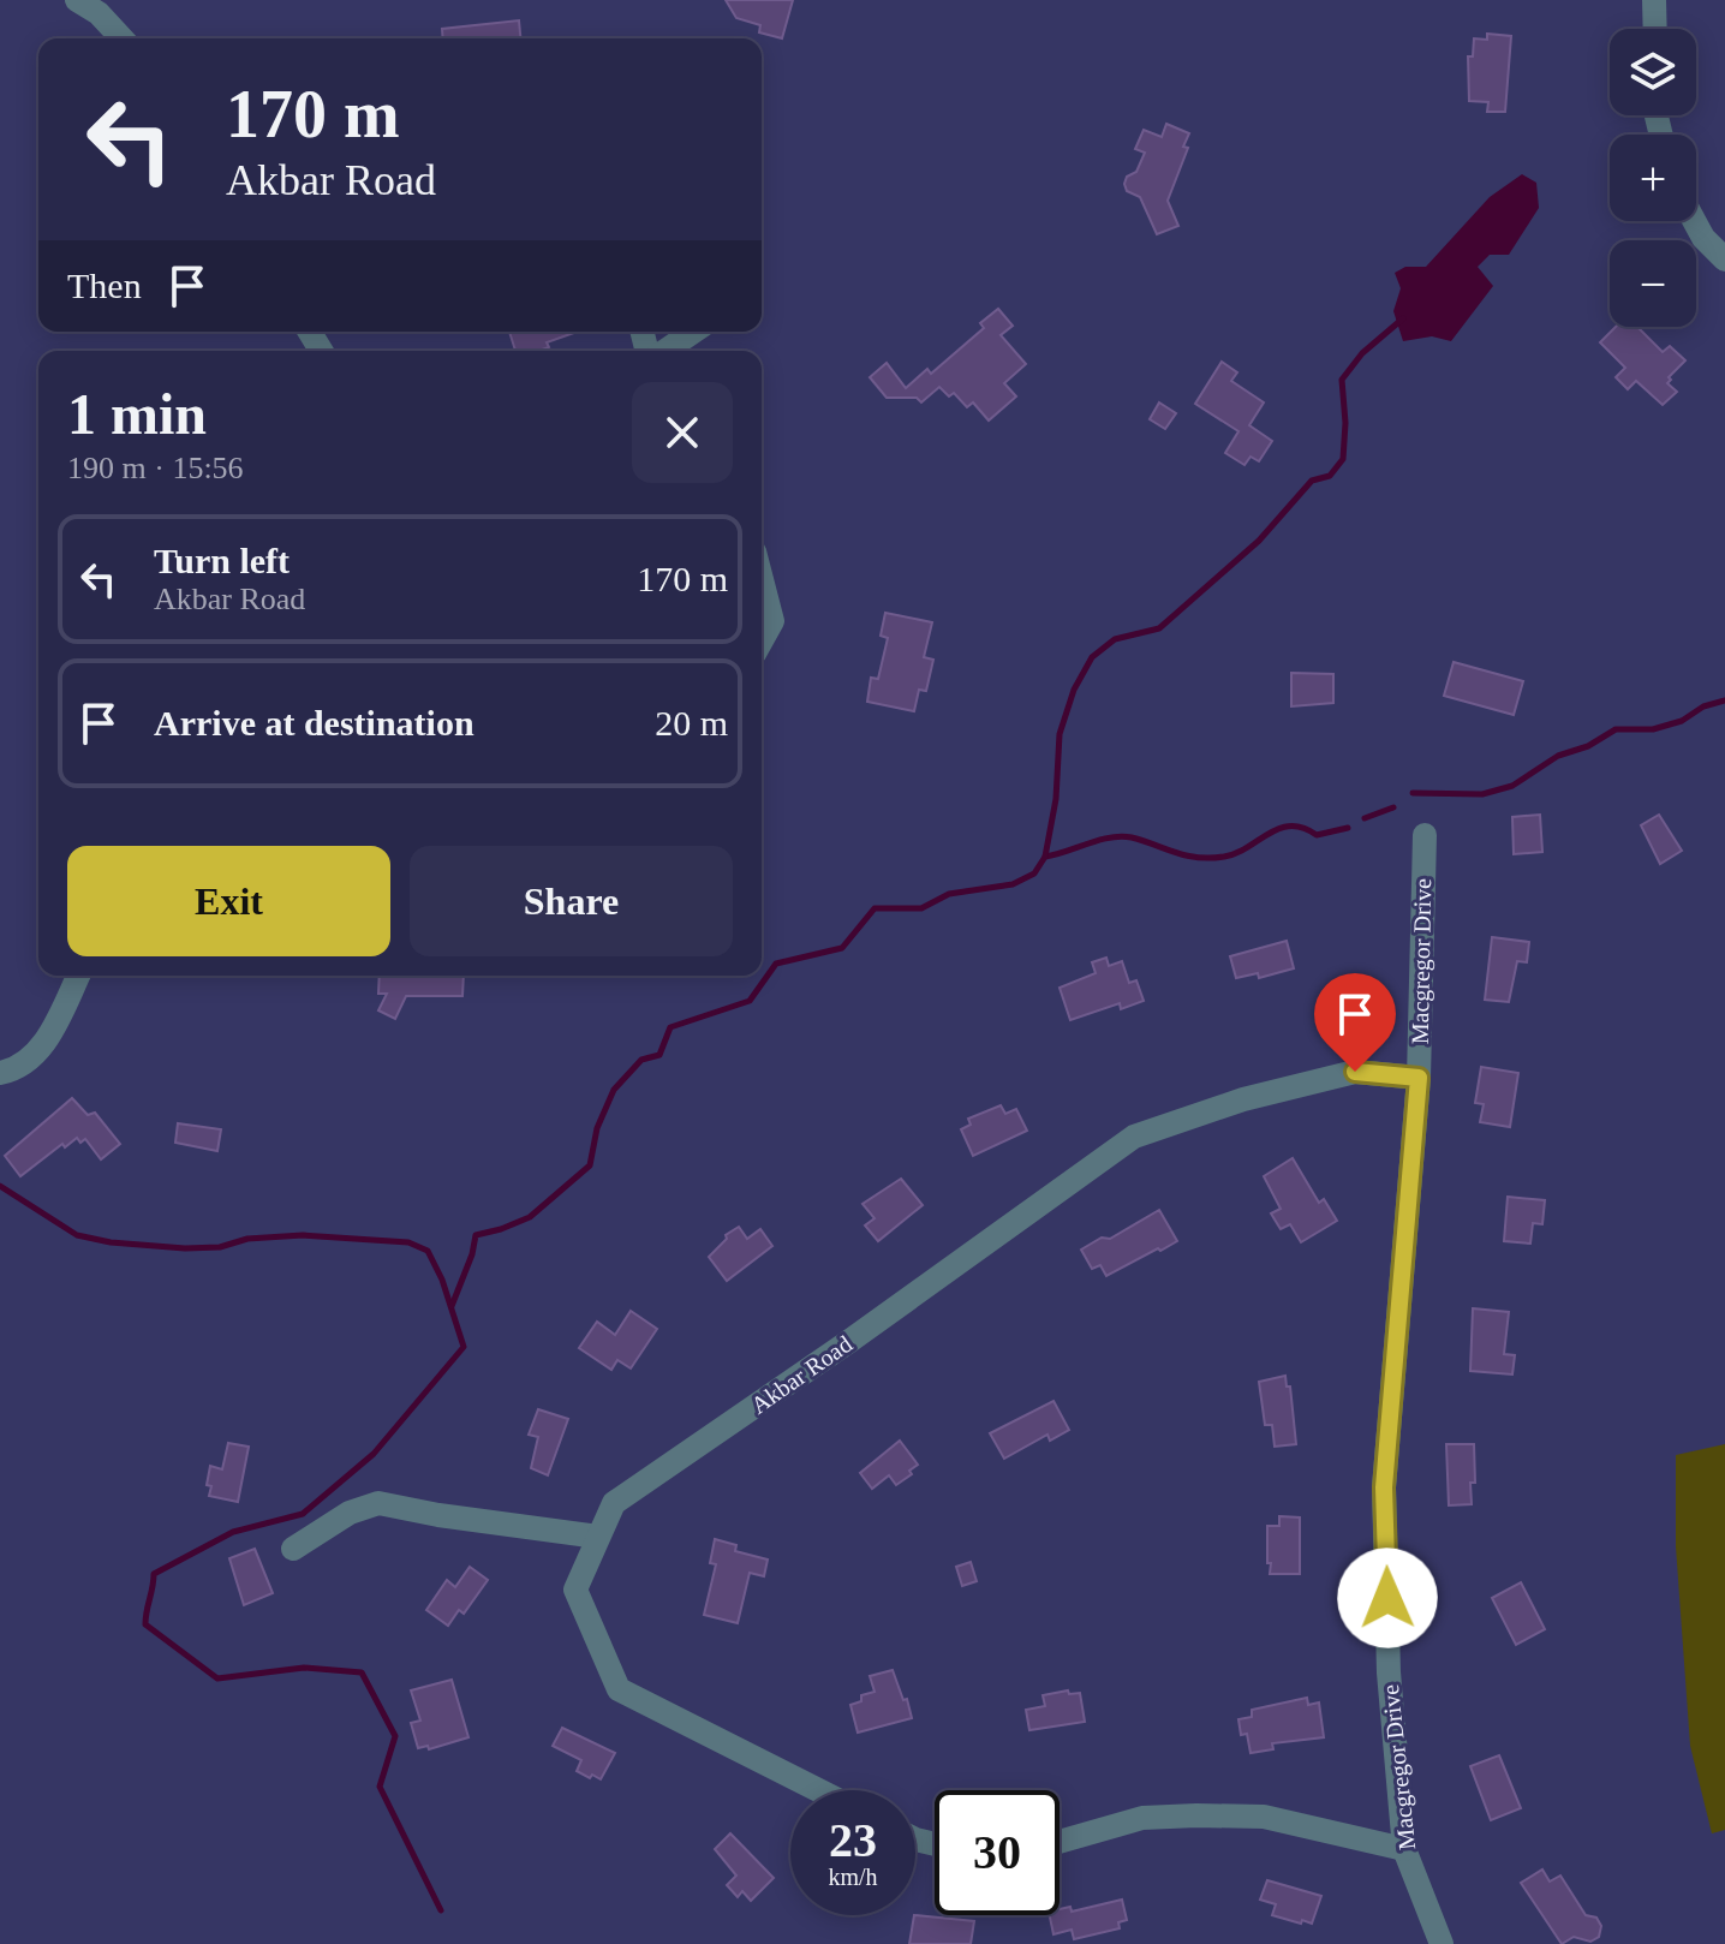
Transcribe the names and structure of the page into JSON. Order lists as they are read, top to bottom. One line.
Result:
{"streets":{"street":["Macgregor Drive","Akbar Road"]},"crossings":[["Macgregor Drive","Akbar Road"]],"page":{"map_buttons":["+","−"],"turn":["170 m","Akbar Road"],"then":"Then","heading":["1 min","190 m · 15:56"],"list":[{"name":"Turn left","note":"Akbar Road","value":"170 m"},{"name":"Arrive at destination","value":"20 m"}],"buttons":["Exit","Share"],"speed":"23 km/h","limit":"30"}}
